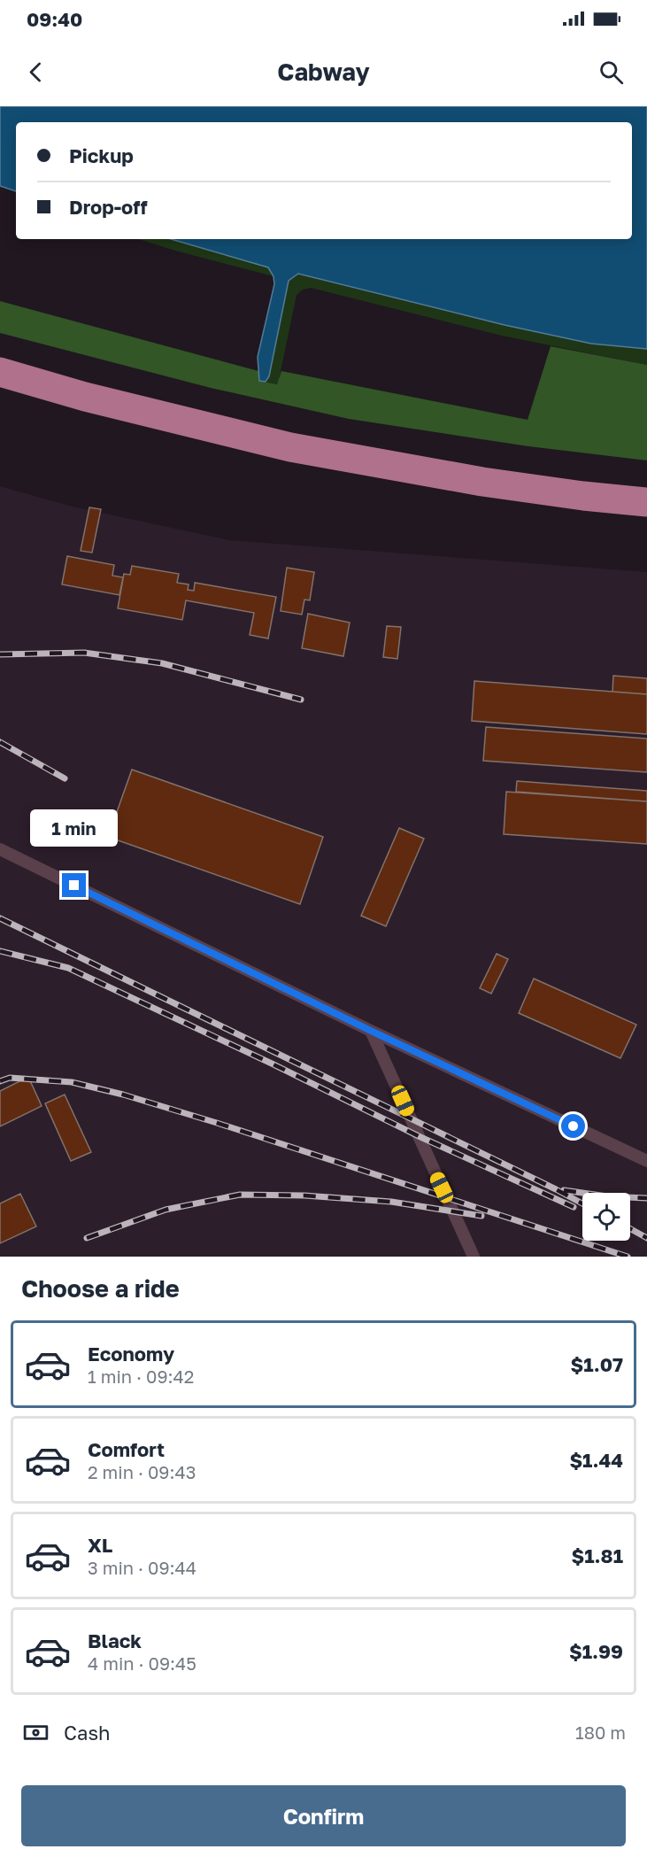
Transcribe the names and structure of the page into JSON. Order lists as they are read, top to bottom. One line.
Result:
{"page":{"status":"09:40","header":"Cabway","banner":["Pickup","Drop-off"],"bubble":"1 min","heading":"Choose a ride","list":[{"name":"Economy","note":"1 min · 09:42","value":"$1.07"},{"name":"Comfort","note":"2 min · 09:43","value":"$1.44"},{"name":"XL","note":"3 min · 09:44","value":"$1.81"},{"name":"Black","note":"4 min · 09:45","value":"$1.99"}],"pay":["Cash","180 m"],"buttons":"Confirm"}}
